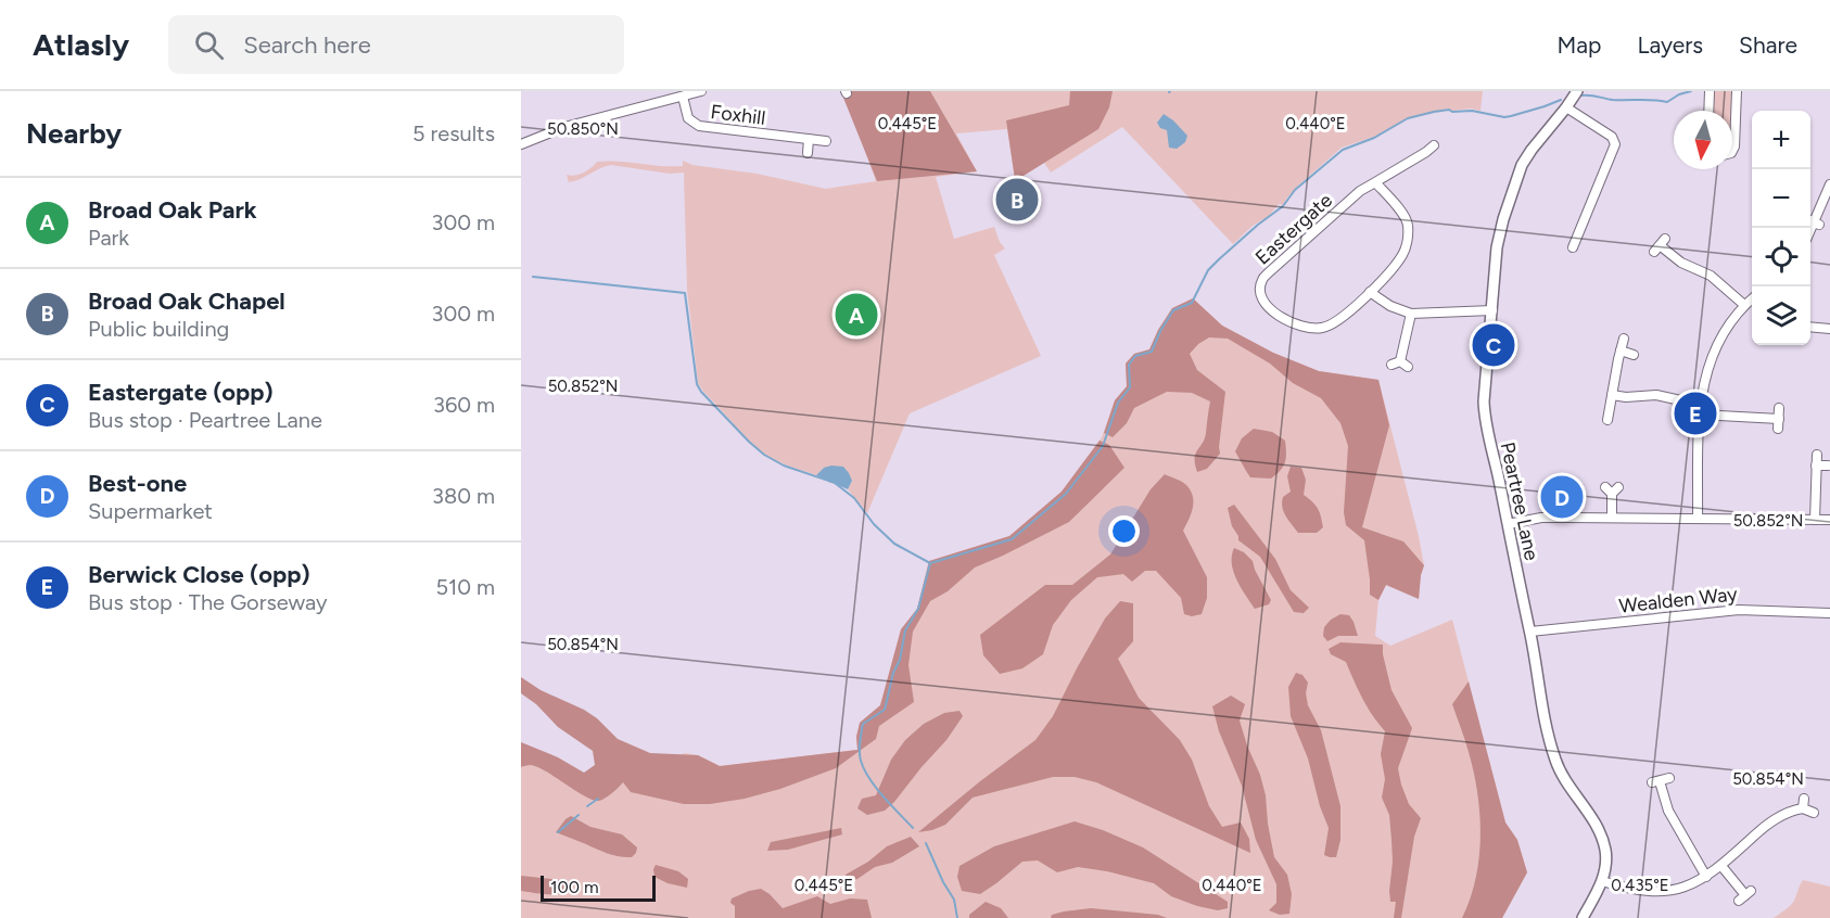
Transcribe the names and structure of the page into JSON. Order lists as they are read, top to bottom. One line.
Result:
{"streets":{"street":["Foxhill","Eastergate","Peartree Lane","Wealden Way"]},"crossings":[["Peartree Lane","Wealden Way"]],"scale_bar":"100 m","north":"bottom","page":{"header":"Atlasly","search":"Search here","nav":["Map","Layers","Share"],"heading":["Nearby","5 results"],"map_buttons":["+","−"],"list":[{"mark":"A","name":"Broad Oak Park","note":"Park","value":"300 m"},{"mark":"B","name":"Broad Oak Chapel","note":"Public building","value":"300 m"},{"mark":"C","name":"Eastergate (opp)","note":"Bus stop · Peartree Lane","value":"360 m"},{"mark":"D","name":"Best-one","note":"Supermarket","value":"380 m"},{"mark":"E","name":"Berwick Close (opp)","note":"Bus stop · The Gorseway","value":"510 m"}],"pins":["B","A","C","E","D"],"scale":"100 m"},"coordinates":["0.445°E","0.440°E","50.850°N","50.852°N","50.854°N","0.435°E"]}
